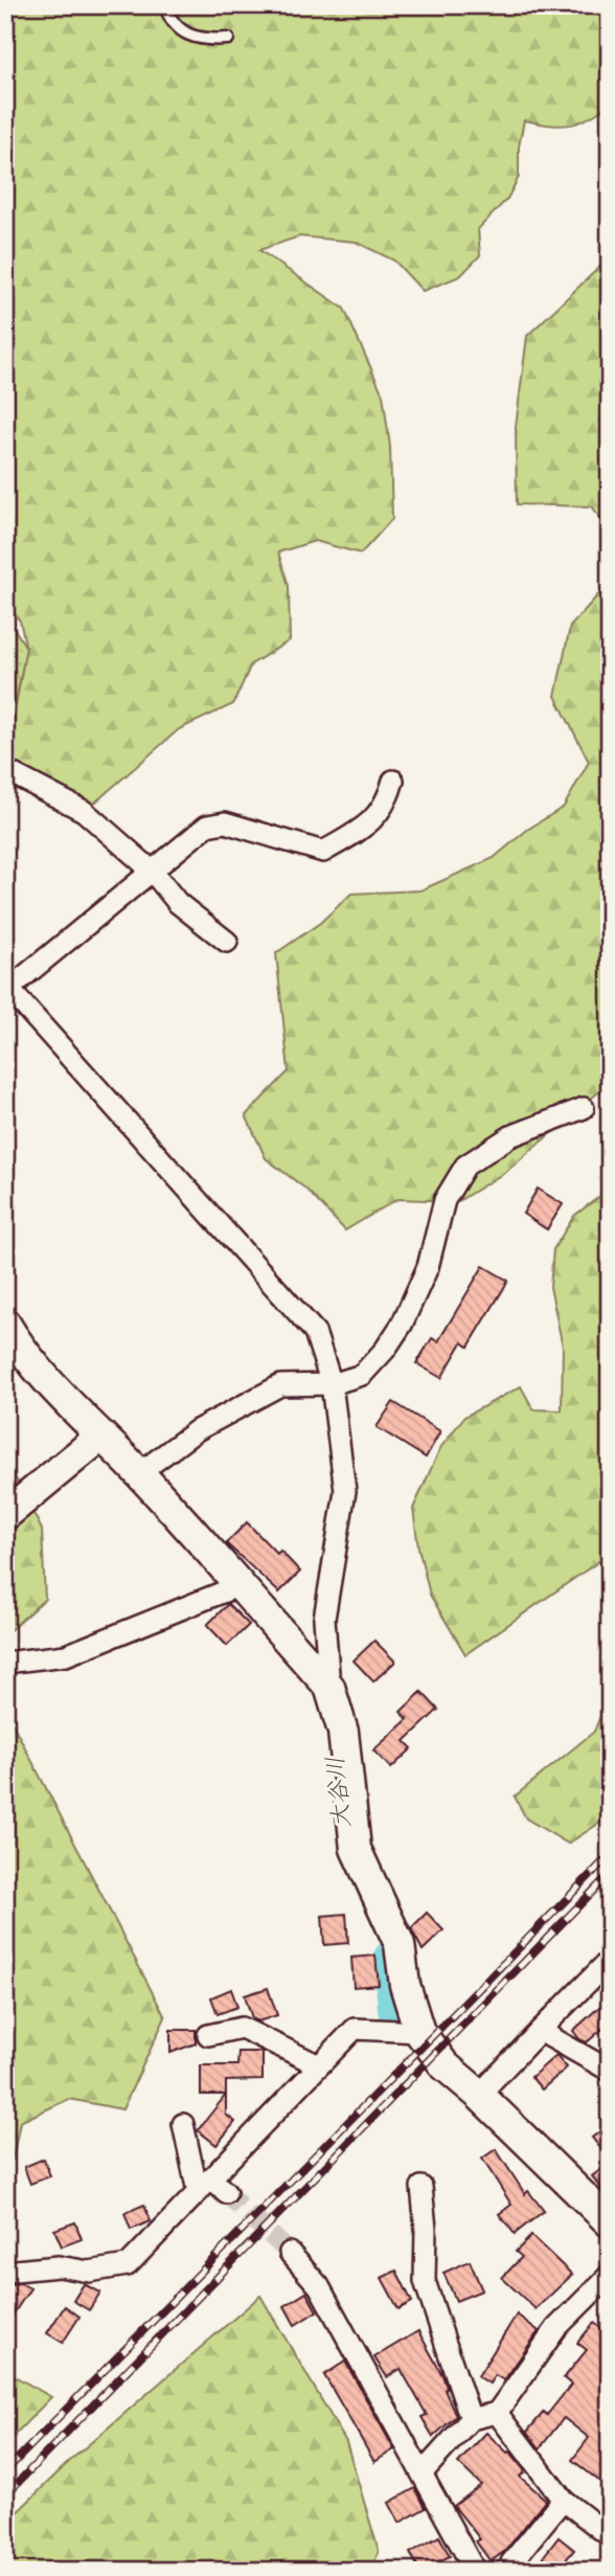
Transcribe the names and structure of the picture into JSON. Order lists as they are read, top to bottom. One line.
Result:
{"water":["大谷川"]}
